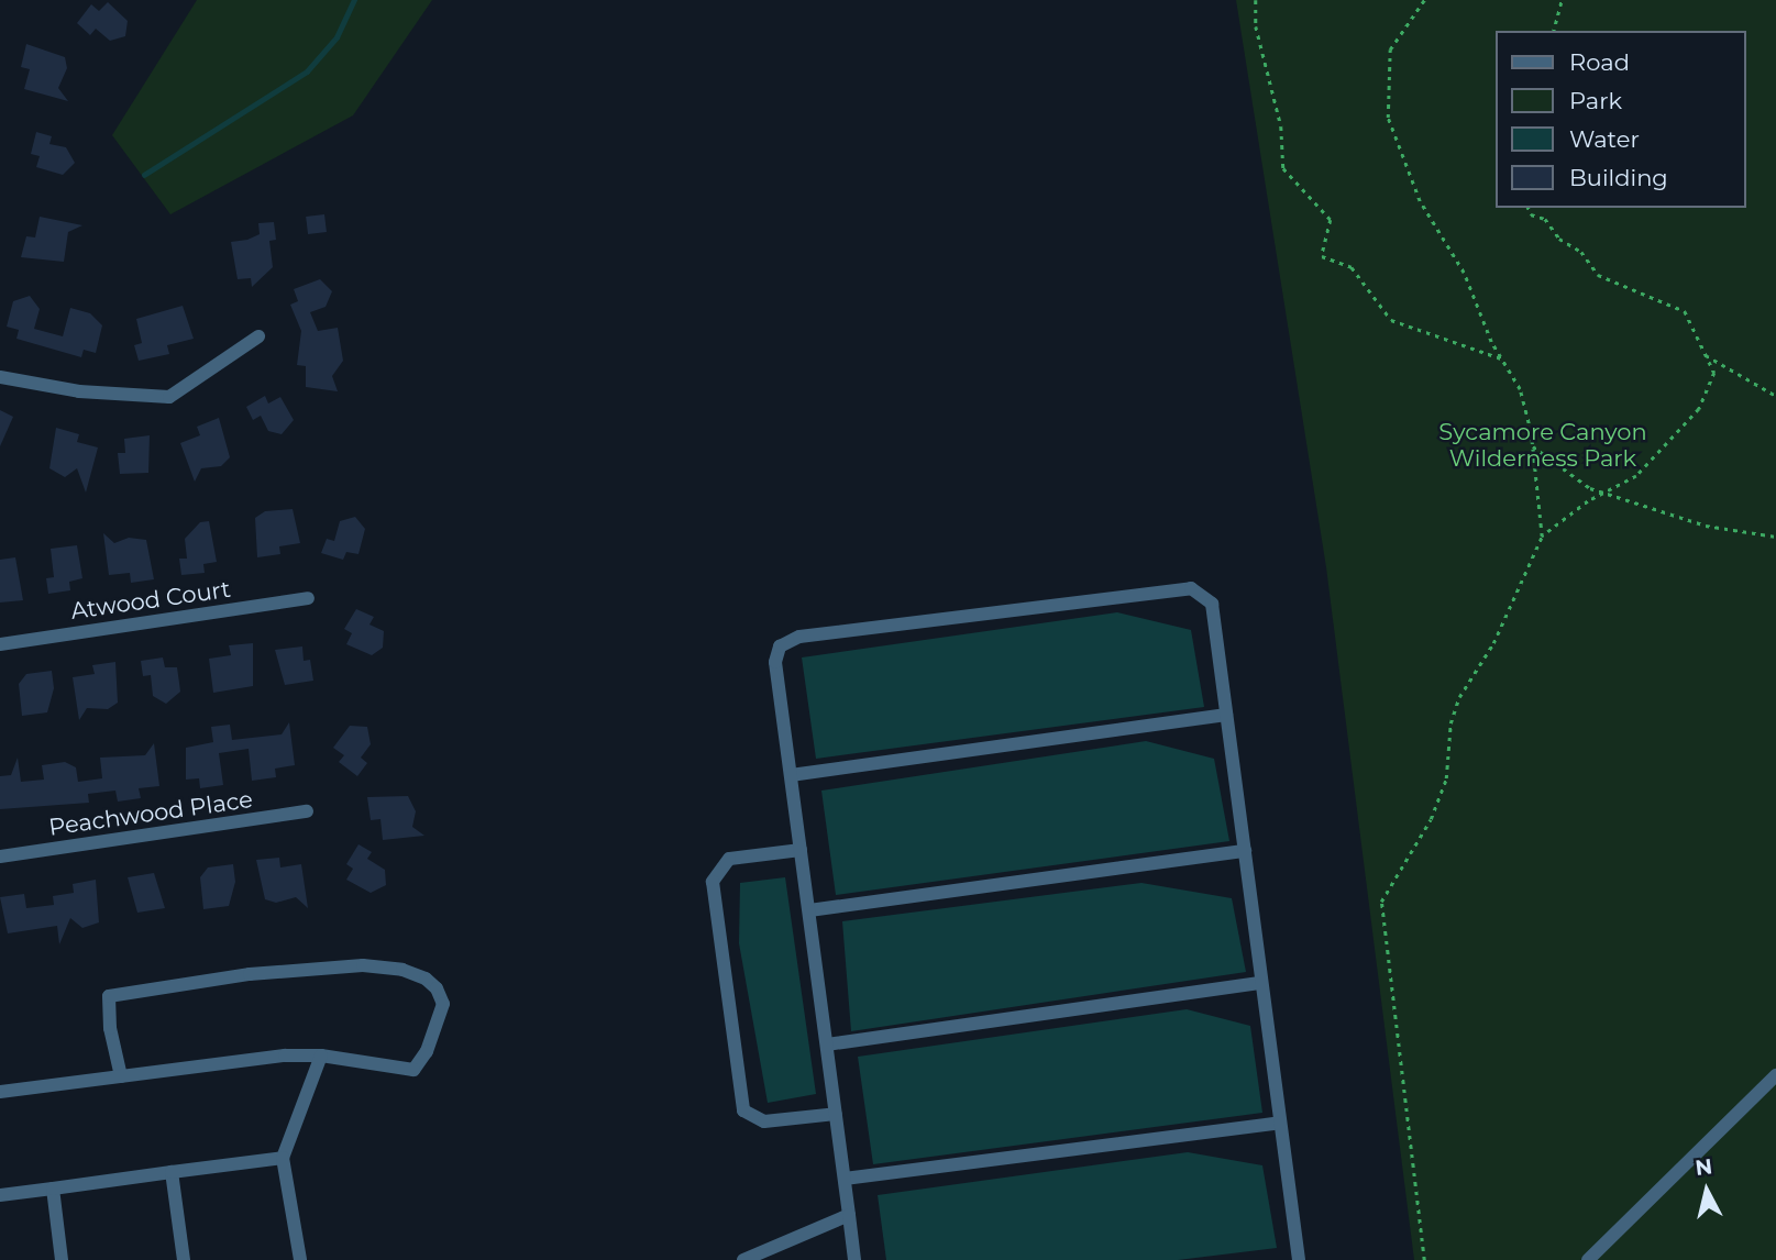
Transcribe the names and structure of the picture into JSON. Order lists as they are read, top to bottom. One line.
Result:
{"streets":{"street":["Atwood Court","Peachwood Place"]},"parks":["Sycamore Canyon Wilderness Park"],"legend":["Road","Park","Water","Building"],"north":"top"}
